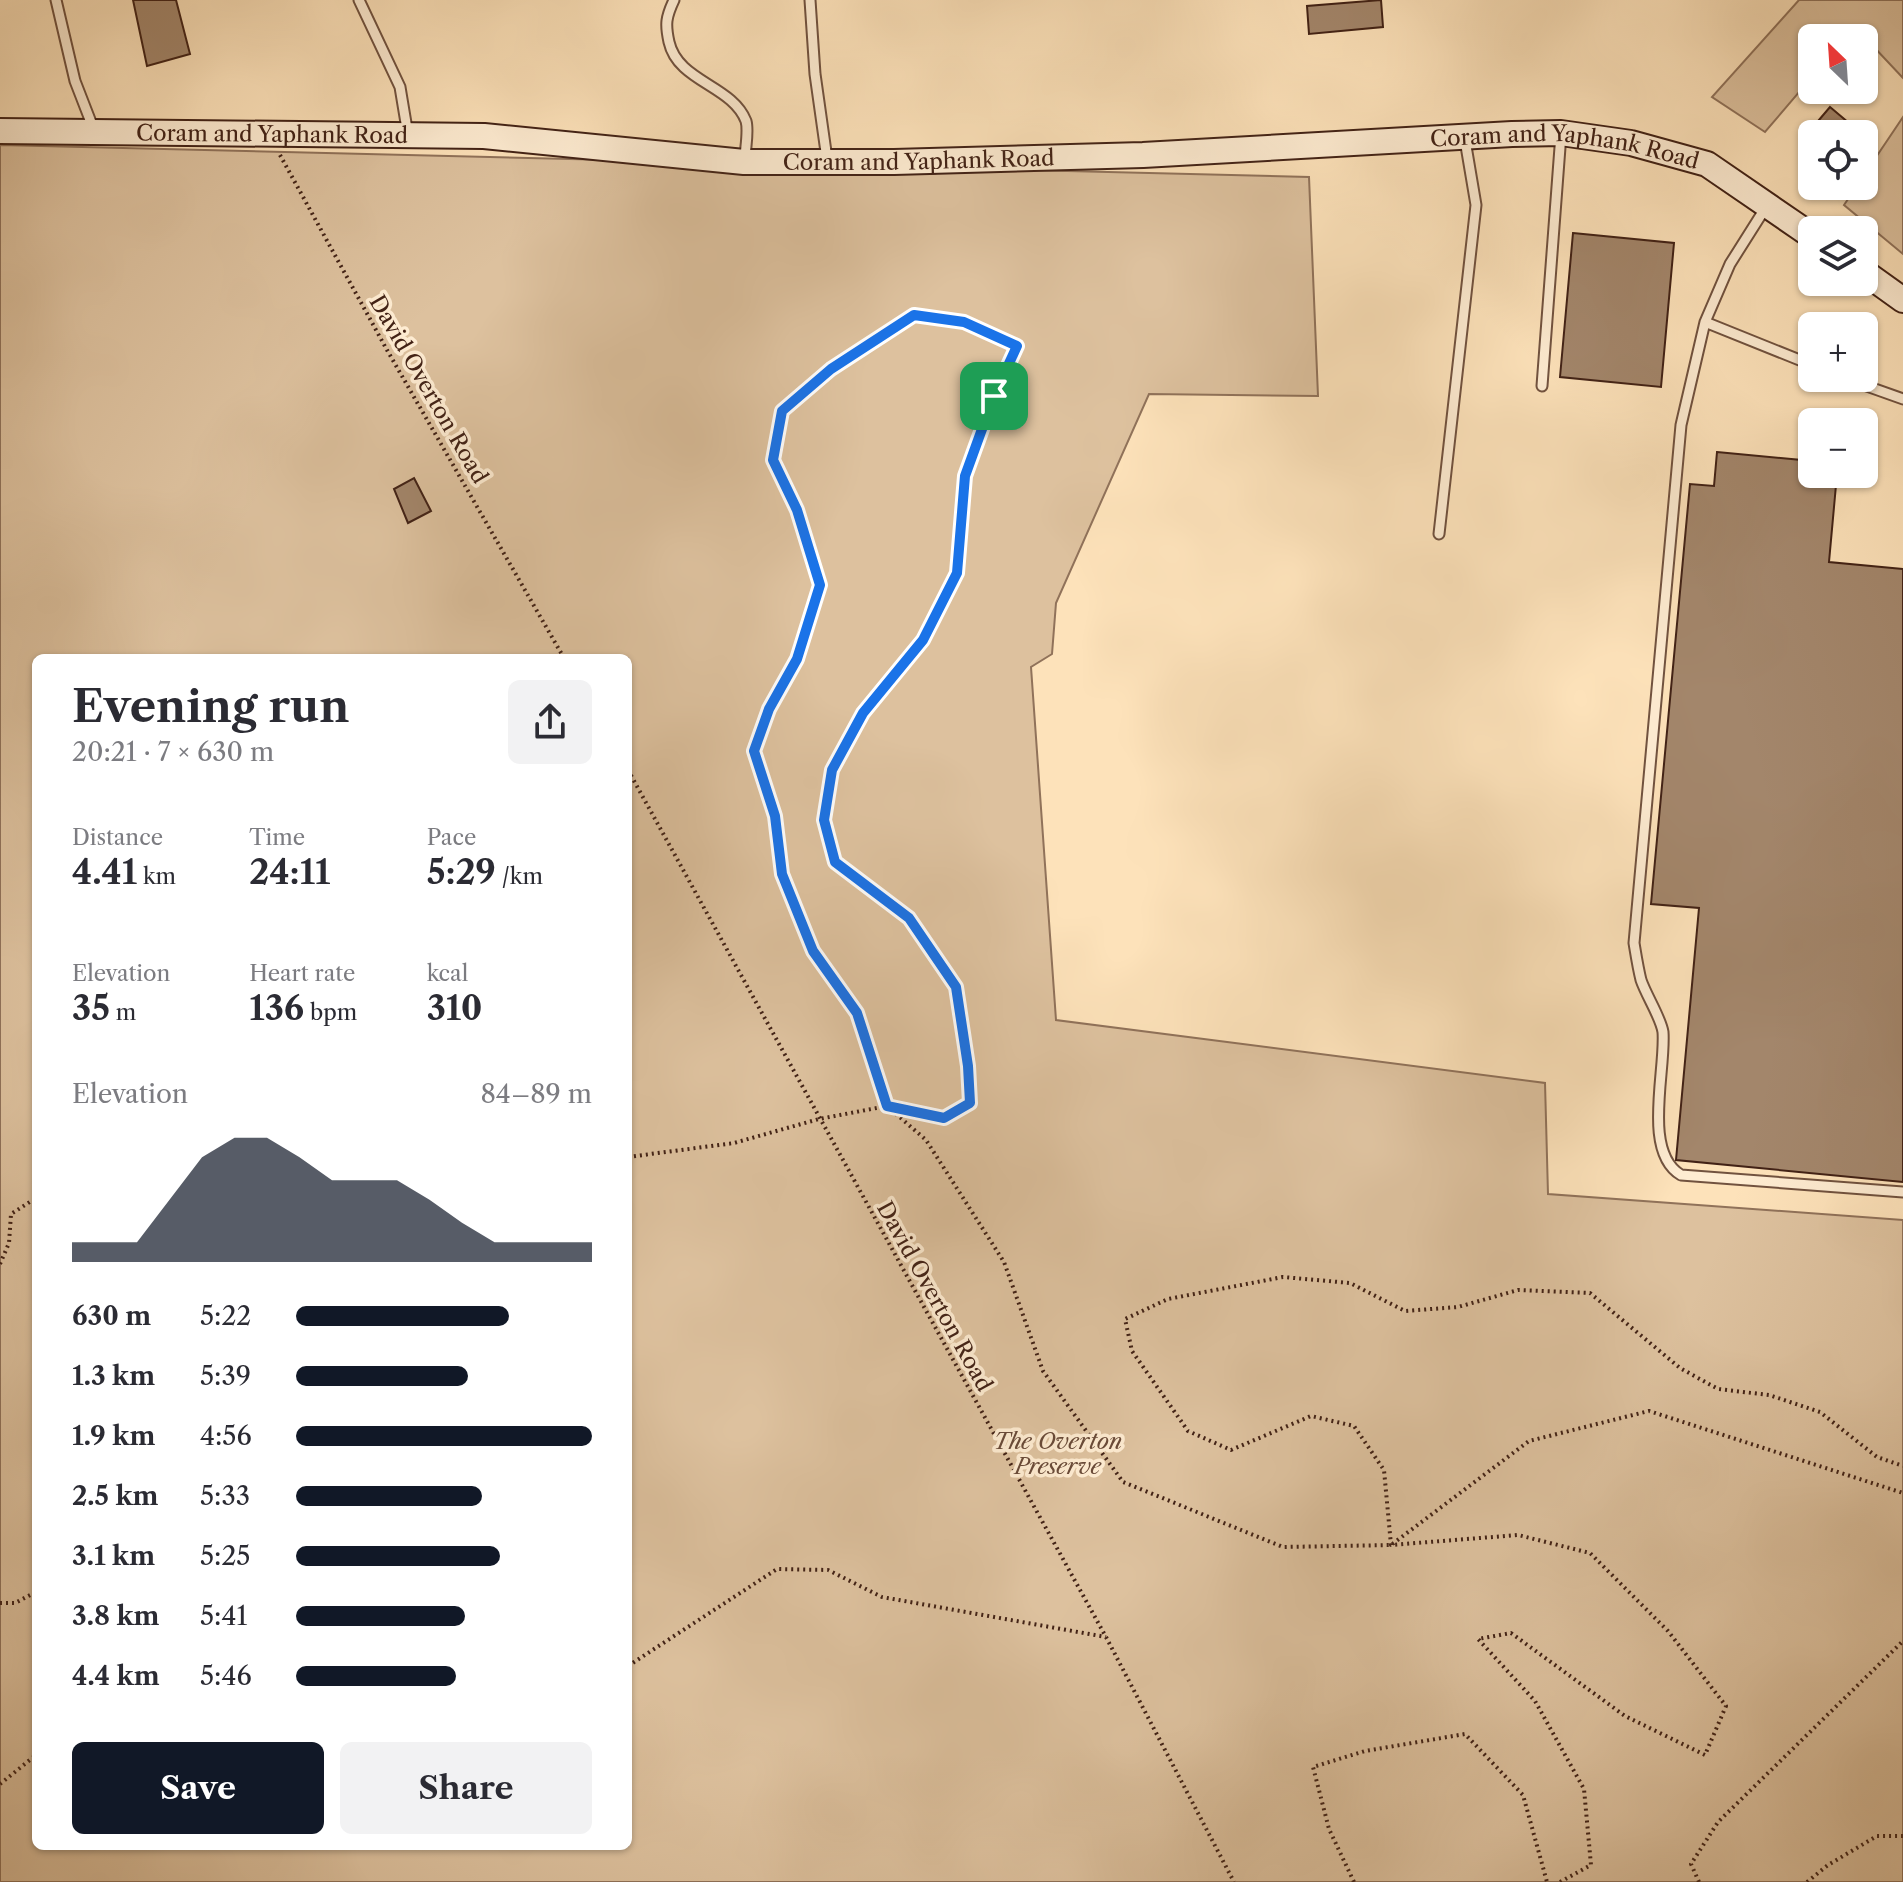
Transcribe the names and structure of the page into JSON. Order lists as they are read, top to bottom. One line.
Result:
{"streets":{"main road":["Coram and Yaphank Road"],"path":["David Overton Road"]},"crossings":[["Coram and Yaphank Road","David Overton Road"]],"parks":["The Overton Preserve"],"north":"top left","page":{"map_buttons":["+","−"],"heading":["Evening run","20:21 · 7 × 630 m"],"stats":[["Distance","4.41 km"],["Time","24:11"],["Pace","5:29 /km"],["Elevation","35 m"],["Heart rate","136 bpm"],["kcal","310"]],"chart":["Elevation","84–89 m"],"list":[{"name":"630 m","note":"5:22"},{"name":"1.3 km","note":"5:39"},{"name":"1.9 km","note":"4:56"},{"name":"2.5 km","note":"5:33"},{"name":"3.1 km","note":"5:25"},{"name":"3.8 km","note":"5:41"},{"name":"4.4 km","note":"5:46"}],"buttons":["Save","Share"]}}
